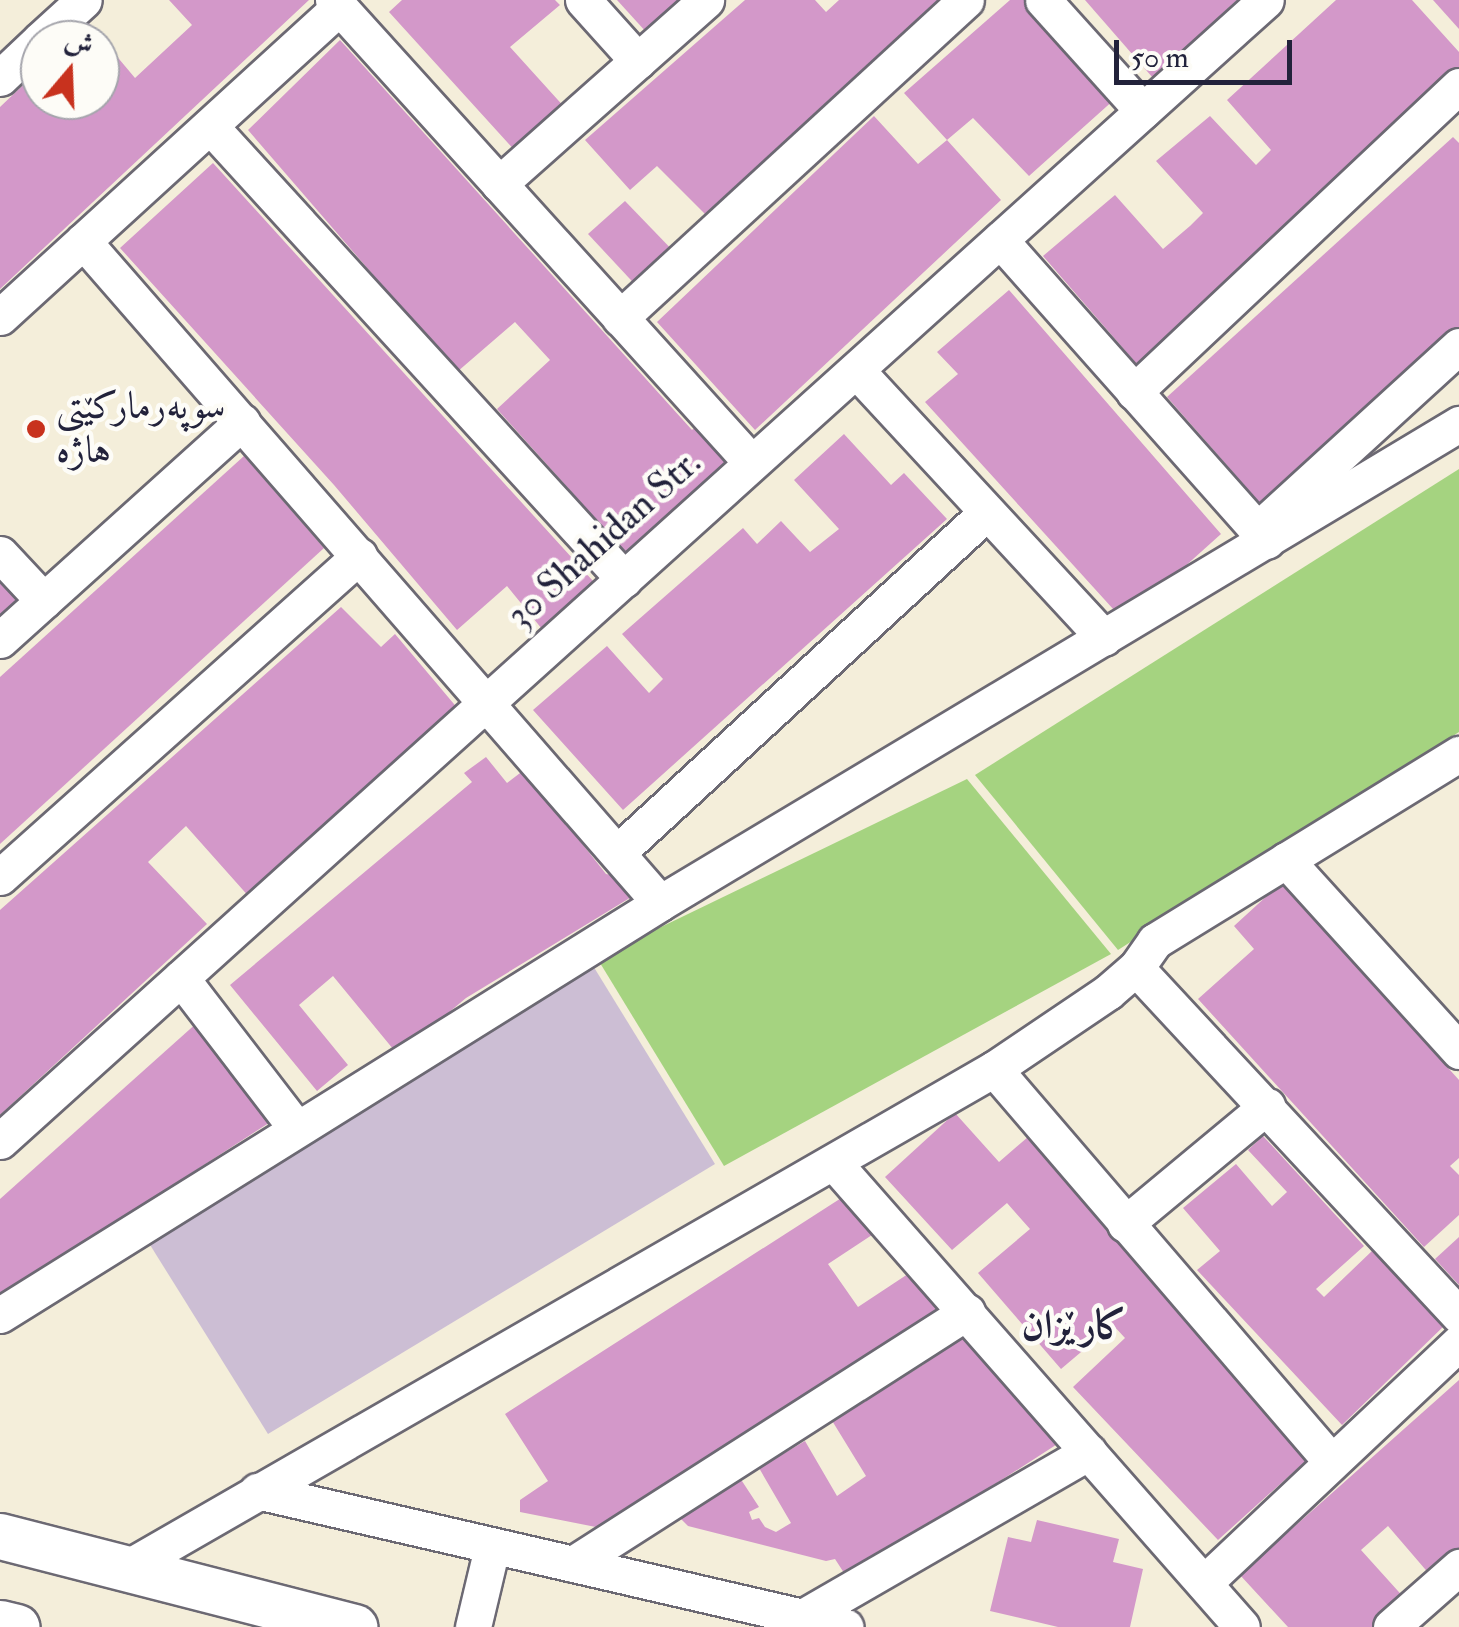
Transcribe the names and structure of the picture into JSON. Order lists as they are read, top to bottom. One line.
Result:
{"streets":{"street":["30 Shahidan Str."]},"districts":["کارێزان"],"places":["سوپەرمارکێتی هاژە"],"scale_bar":"50 m","north":"top"}
